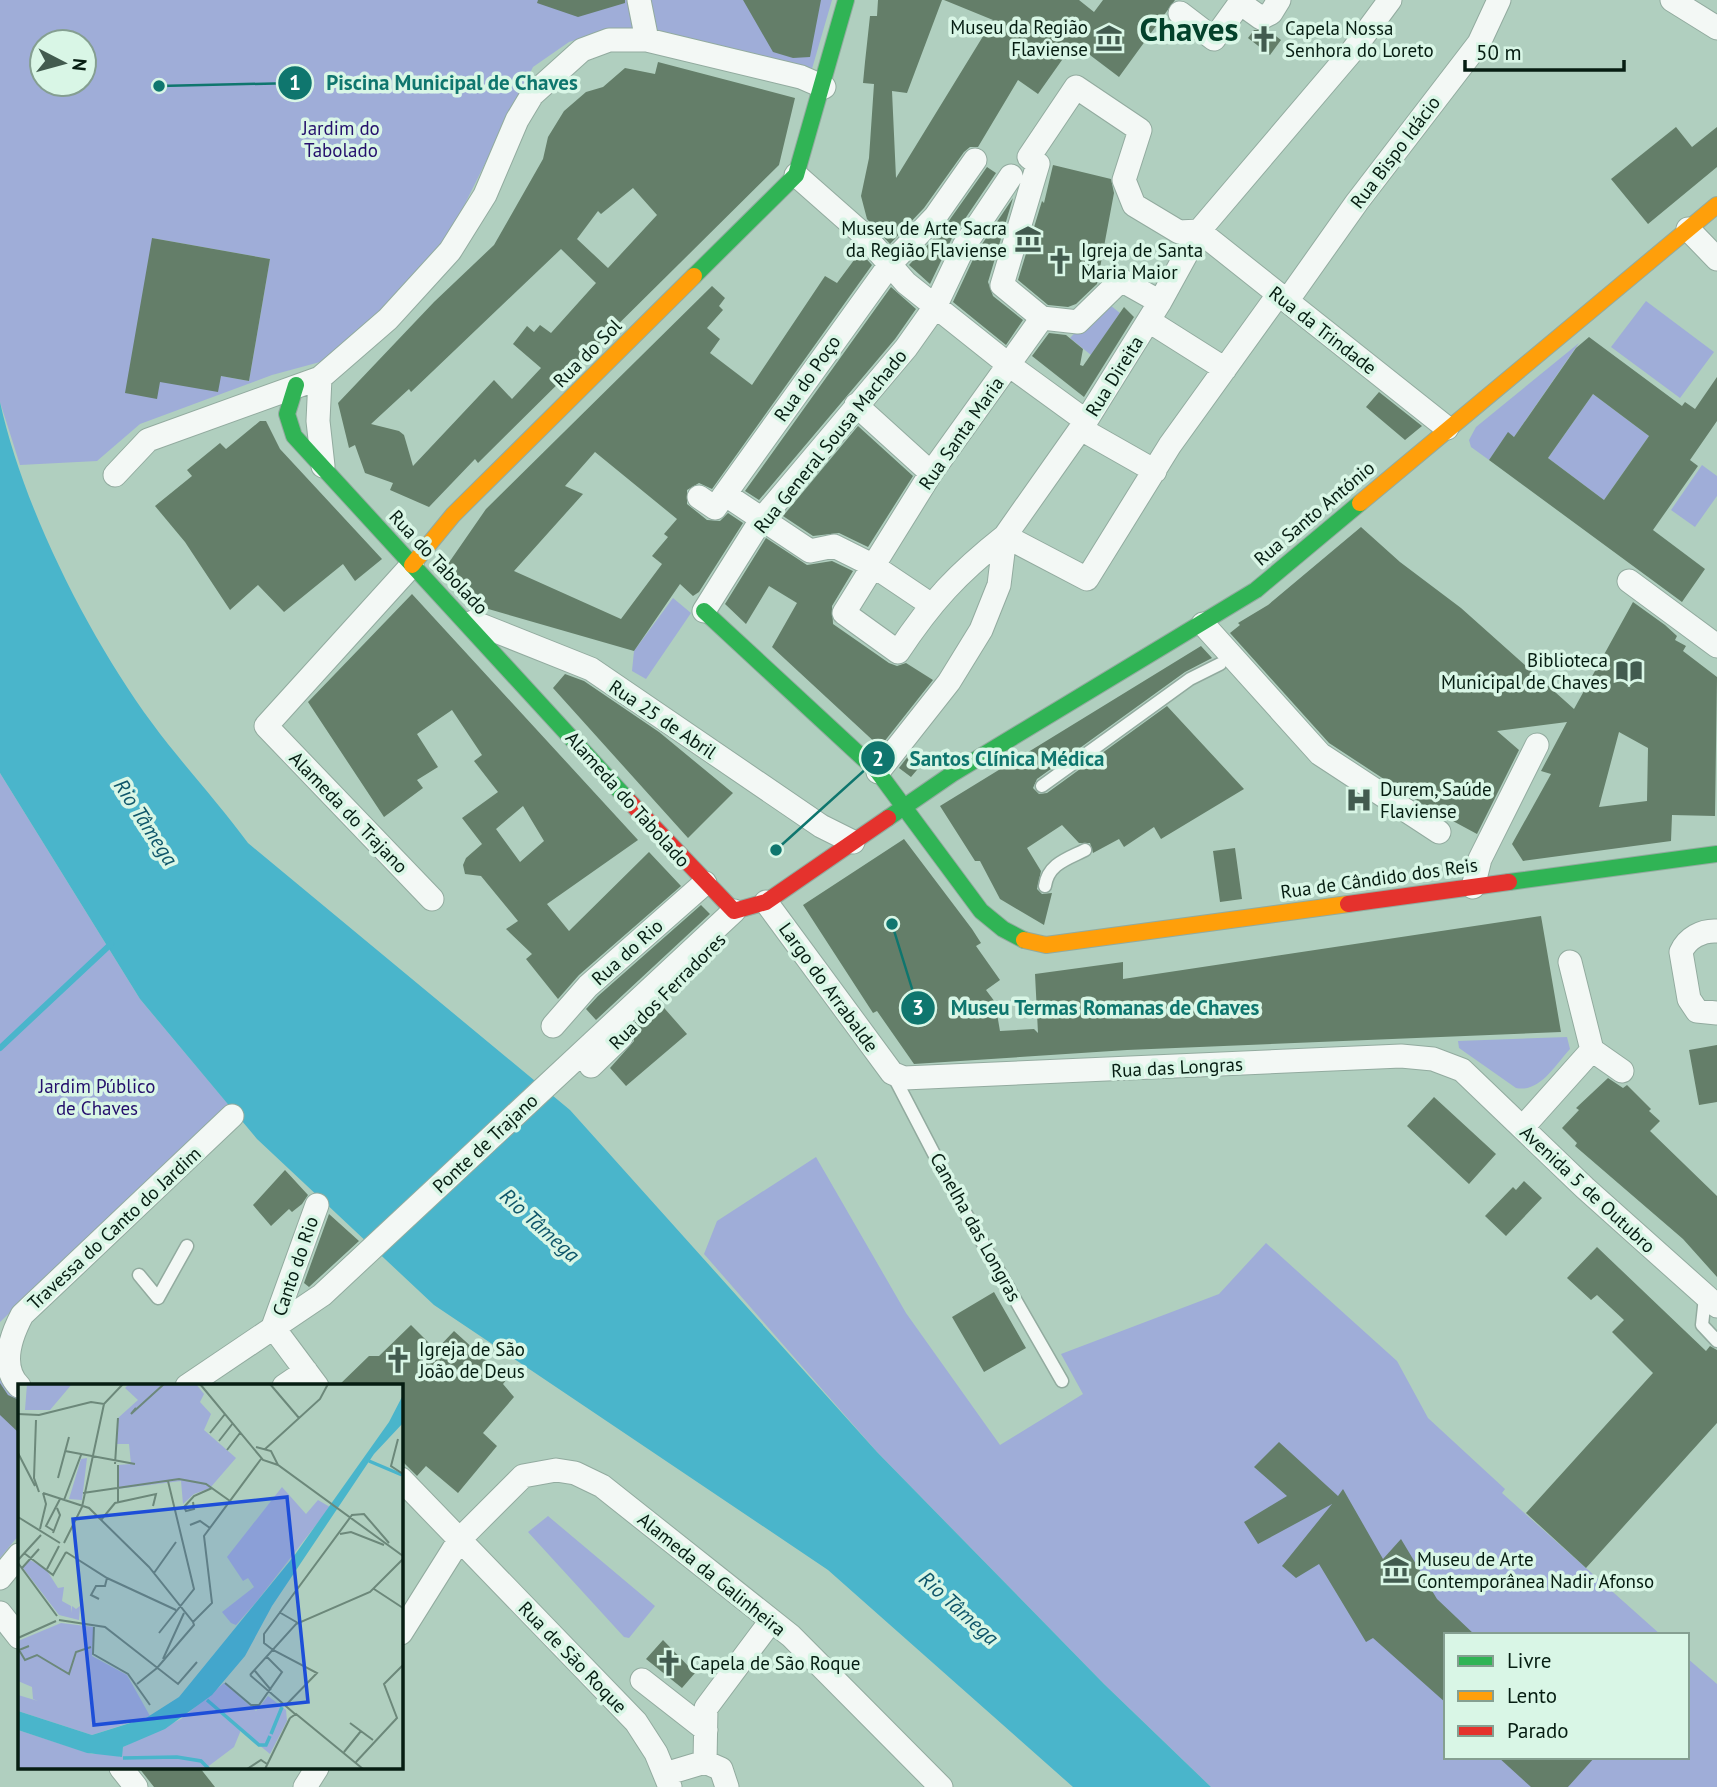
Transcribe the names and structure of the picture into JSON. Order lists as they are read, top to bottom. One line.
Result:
{"streets":{"street":["Rua Bispo Idácio","Rua da Trindade","Rua do Sol","Rua Direita","Rua do Poço","Rua Santa Maria","Rua General Sousa Machado","Rua Santo António","Rua do Tabolado","Rua 25 de Abril","Alameda do Tabolado","Alameda do Trajano","Rua de Cândido dos Reis","Rua do Rio","Largo do Arrabalde","Rua dos Ferradores","Rua das Longras","Ponte de Trajano","Avenida 5 de Outubro","Travessa do Canto do Jardim","Canto do Rio","Alameda da Galinheira","Rua de São Roque"],"lane":["Canelha das Longras"]},"crossings":[["Rua Bispo Idácio","Rua da Trindade"],["Rua Bispo Idácio","Rua Direita"],["Rua da Trindade","Rua Direita"],["Rua da Trindade","Rua Santo António"],["Rua do Sol","Rua do Tabolado"],["Rua do Sol","Alameda do Trajano"],["Rua Santo António","Rua de Cândido dos Reis"],["Rua Santo António","Largo do Arrabalde"],["Rua do Tabolado","Rua 25 de Abril"],["Rua do Tabolado","Alameda do Tabolado"],["Rua do Tabolado","Alameda do Trajano"],["Rua 25 de Abril","Largo do Arrabalde"],["Alameda do Tabolado","Rua do Rio"],["Alameda do Tabolado","Largo do Arrabalde"],["Alameda do Tabolado","Rua dos Ferradores"],["Alameda do Tabolado","Ponte de Trajano"],["Rua de Cândido dos Reis","Largo do Arrabalde"],["Largo do Arrabalde","Rua dos Ferradores"],["Largo do Arrabalde","Rua das Longras"],["Largo do Arrabalde","Ponte de Trajano"],["Largo do Arrabalde","Canelha das Longras"],["Rua dos Ferradores","Ponte de Trajano"],["Rua das Longras","Avenida 5 de Outubro"],["Rua das Longras","Canelha das Longras"],["Ponte de Trajano","Canto do Rio"],["Alameda da Galinheira","Rua de São Roque"]],"districts":["Chaves"],"water":["Rio Tâmega"],"parks":["Jardim do Tabolado","Jardim Público de Chaves"],"places":{"museum":["Museu da Região Flaviense","Museu de Arte Sacra da Região Flaviense","Museu de Arte Contemporânea Nadir Afonso"],"church":["Capela Nossa Senhora do Loreto","Igreja de Santa Maria Maior","Igreja de São João de Deus","Capela de São Roque"],"other":["Piscina Municipal de Chaves","Santos Clínica Médica","Museu Termas Romanas de Chaves"],"library":["Biblioteca Municipal de Chaves"],"hospital":["Durem, Saúde Flaviense"]},"legend":["Livre","Lento","Parado"],"scale_bar":"50 m","north":"right"}
